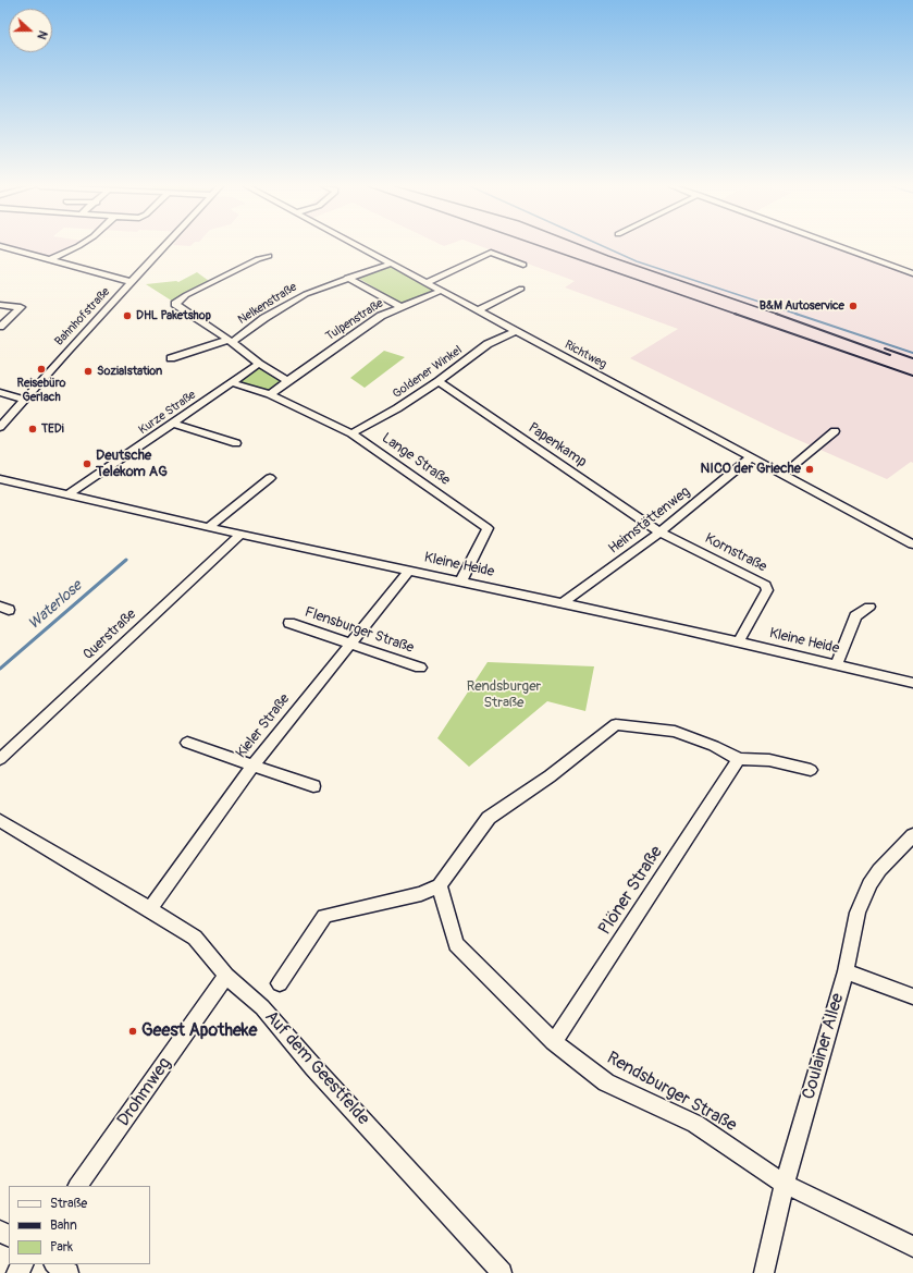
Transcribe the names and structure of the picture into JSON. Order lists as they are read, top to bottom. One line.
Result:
{"streets":{"street":["Nelkenstraße","Bahnhofstraße","Tulpenstraße","Richtweg","Goldener Winkel","Kurze Straße","Papenkamp","Lange Straße","Heimstättenweg","Kornstraße","Kleine Heide","Flensburger Straße","Querstraße","Kieler Straße","Plöner Straße","Coulainer Allee","Auf dem Geestfelde","Drohmweg","Rendsburger Straße"]},"crossings":[["Nelkenstraße","Richtweg"],["Tulpenstraße","Richtweg"],["Richtweg","Goldener Winkel"],["Richtweg","Heimstättenweg"],["Goldener Winkel","Papenkamp"],["Goldener Winkel","Lange Straße"],["Kurze Straße","Lange Straße"],["Kurze Straße","Kleine Heide"],["Papenkamp","Heimstättenweg"],["Papenkamp","Kornstraße"],["Lange Straße","Kleine Heide"],["Heimstättenweg","Kornstraße"],["Heimstättenweg","Kleine Heide"],["Kornstraße","Kleine Heide"],["Kleine Heide","Querstraße"],["Kleine Heide","Kieler Straße"],["Flensburger Straße","Kieler Straße"],["Kieler Straße","Auf dem Geestfelde"],["Plöner Straße","Rendsburger Straße"],["Coulainer Allee","Rendsburger Straße"],["Auf dem Geestfelde","Drohmweg"]],"water":["Waterlose"],"parks":["Rendsburger Straße"],"places":["B&M Autoservice","DHL Paketshop","Reisebüro Gerlach","Sozialstation","TEDi","Deutsche Telekom AG","NICO der Grieche","Geest Apotheke"],"legend":["Straße","Bahn","Park"],"north":"right"}
